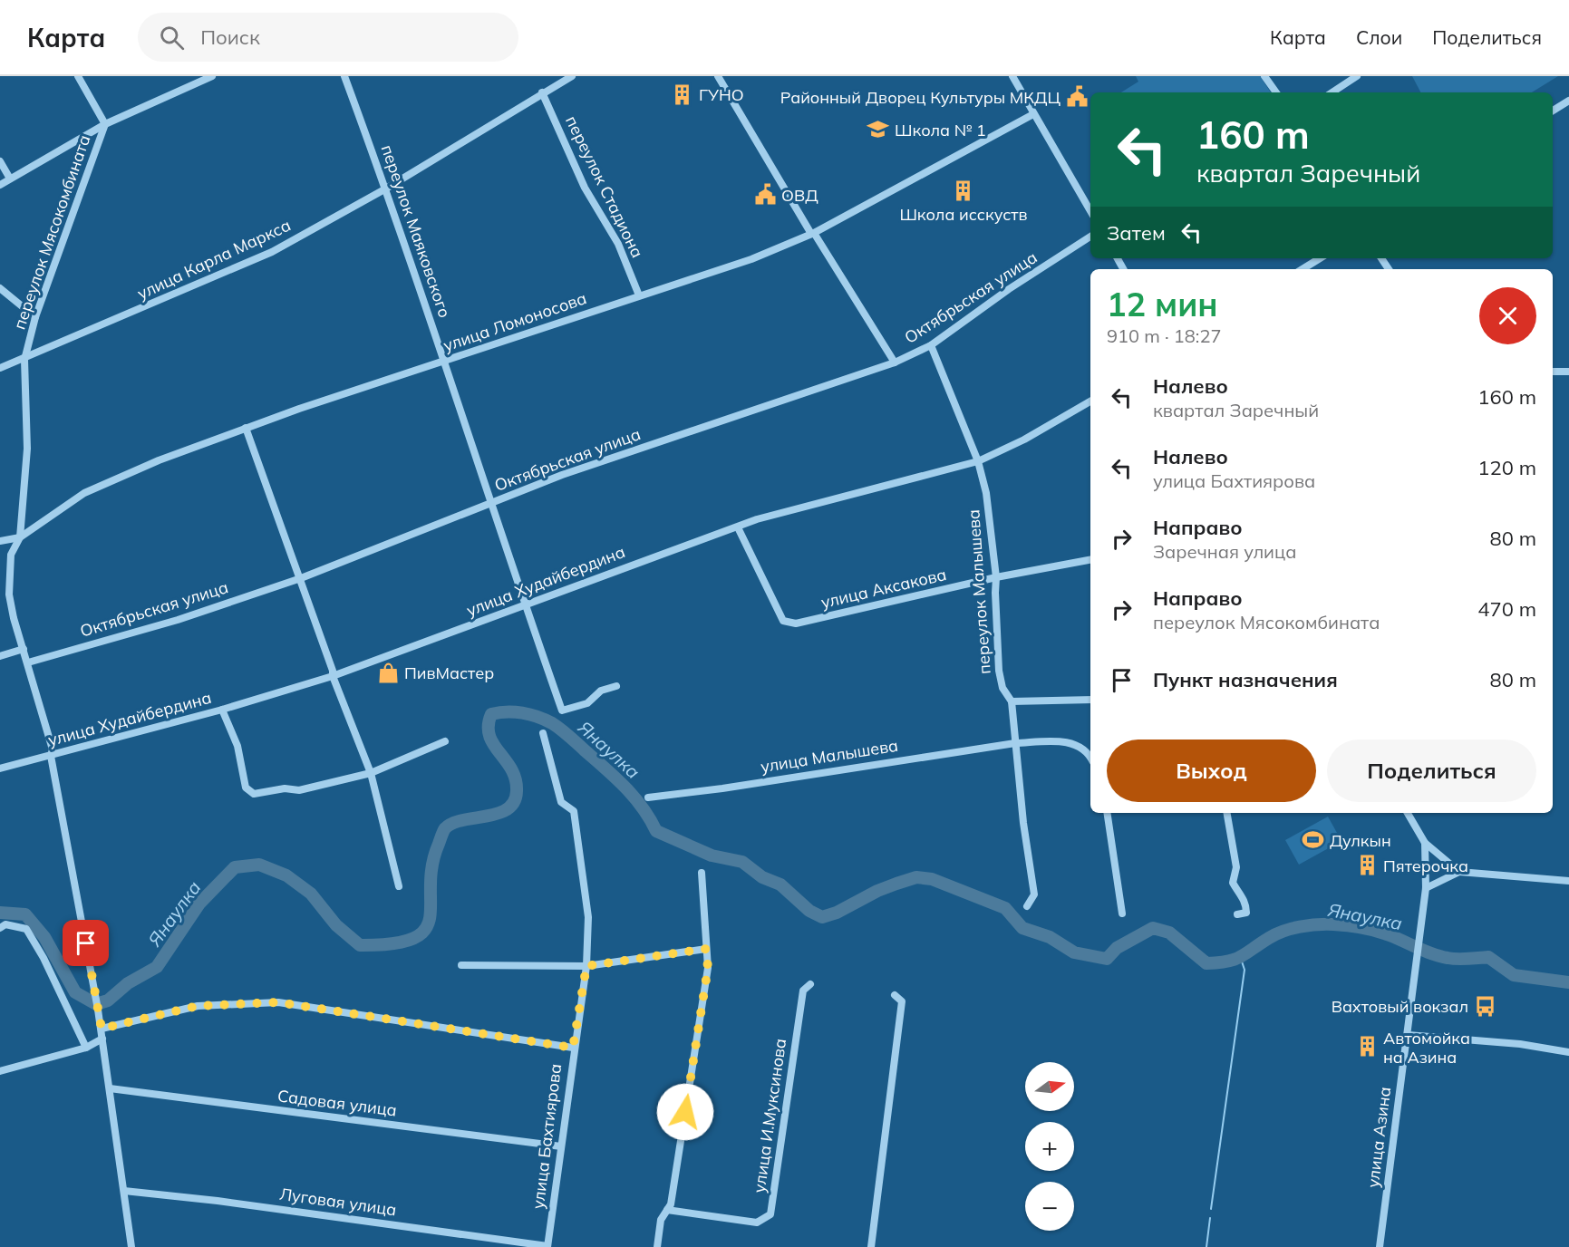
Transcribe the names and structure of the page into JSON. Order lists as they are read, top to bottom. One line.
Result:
{"streets":{"street":["переулок Стадиона","переулок Маяковского","переулок Мясокомбината","улица Карла Маркса","Октябрьская улица","улица Ломоносова","улица Худайбердина","улица Аксакова","переулок Малышева","улица Малышева","Садовая улица","улица И.Муксинова","улица Бахтиярова","улица Азина","Луговая улица"]},"crossings":[["переулок Стадиона","улица Карла Маркса"],["переулок Стадиона","улица Ломоносова"],["переулок Маяковского","улица Карла Маркса"],["переулок Маяковского","Октябрьская улица"],["переулок Маяковского","улица Ломоносова"],["переулок Маяковского","улица Худайбердина"],["переулок Мясокомбината","улица Карла Маркса"],["переулок Мясокомбината","Октябрьская улица"],["переулок Мясокомбината","улица Ломоносова"],["переулок Мясокомбината","улица Худайбердина"],["переулок Мясокомбината","Садовая улица"],["переулок Мясокомбината","Луговая улица"],["Октябрьская улица","переулок Малышева"],["улица Худайбердина","улица Аксакова"],["улица Худайбердина","переулок Малышева"],["улица Аксакова","переулок Малышева"],["переулок Малышева","улица Малышева"],["Садовая улица","улица Бахтиярова"],["улица Бахтиярова","Луговая улица"]],"water":["Янаулка"],"places":{"building":["ГУНО","Школа исскуств","Пятерочка","Автомойка на Азина"],"public building":["Районный Дворец Культуры МКДЦ","ОВД"],"school or university":["Школа № 1"],"shop":["ПивМастер"],"sports":["Дулкын"],"bus stop":["Вахтовый вокзал"]},"north":"right","page":{"header":"Карта","search":"Поиск","nav":["Карта","Слои","Поделиться"],"turn":["160 m","квартал Заречный"],"then":"Затем","heading":["12 мин","910 m · 18:27"],"list":[{"name":"Налево","note":"квартал Заречный","value":"160 m"},{"name":"Налево","note":"улица Бахтиярова","value":"120 m"},{"name":"Направо","note":"Заречная улица","value":"80 m"},{"name":"Направо","note":"переулок Мясокомбината","value":"470 m"},{"name":"Пункт назначения","value":"80 m"}],"buttons":["Выход","Поделиться"],"map_buttons":["+","−"]}}
